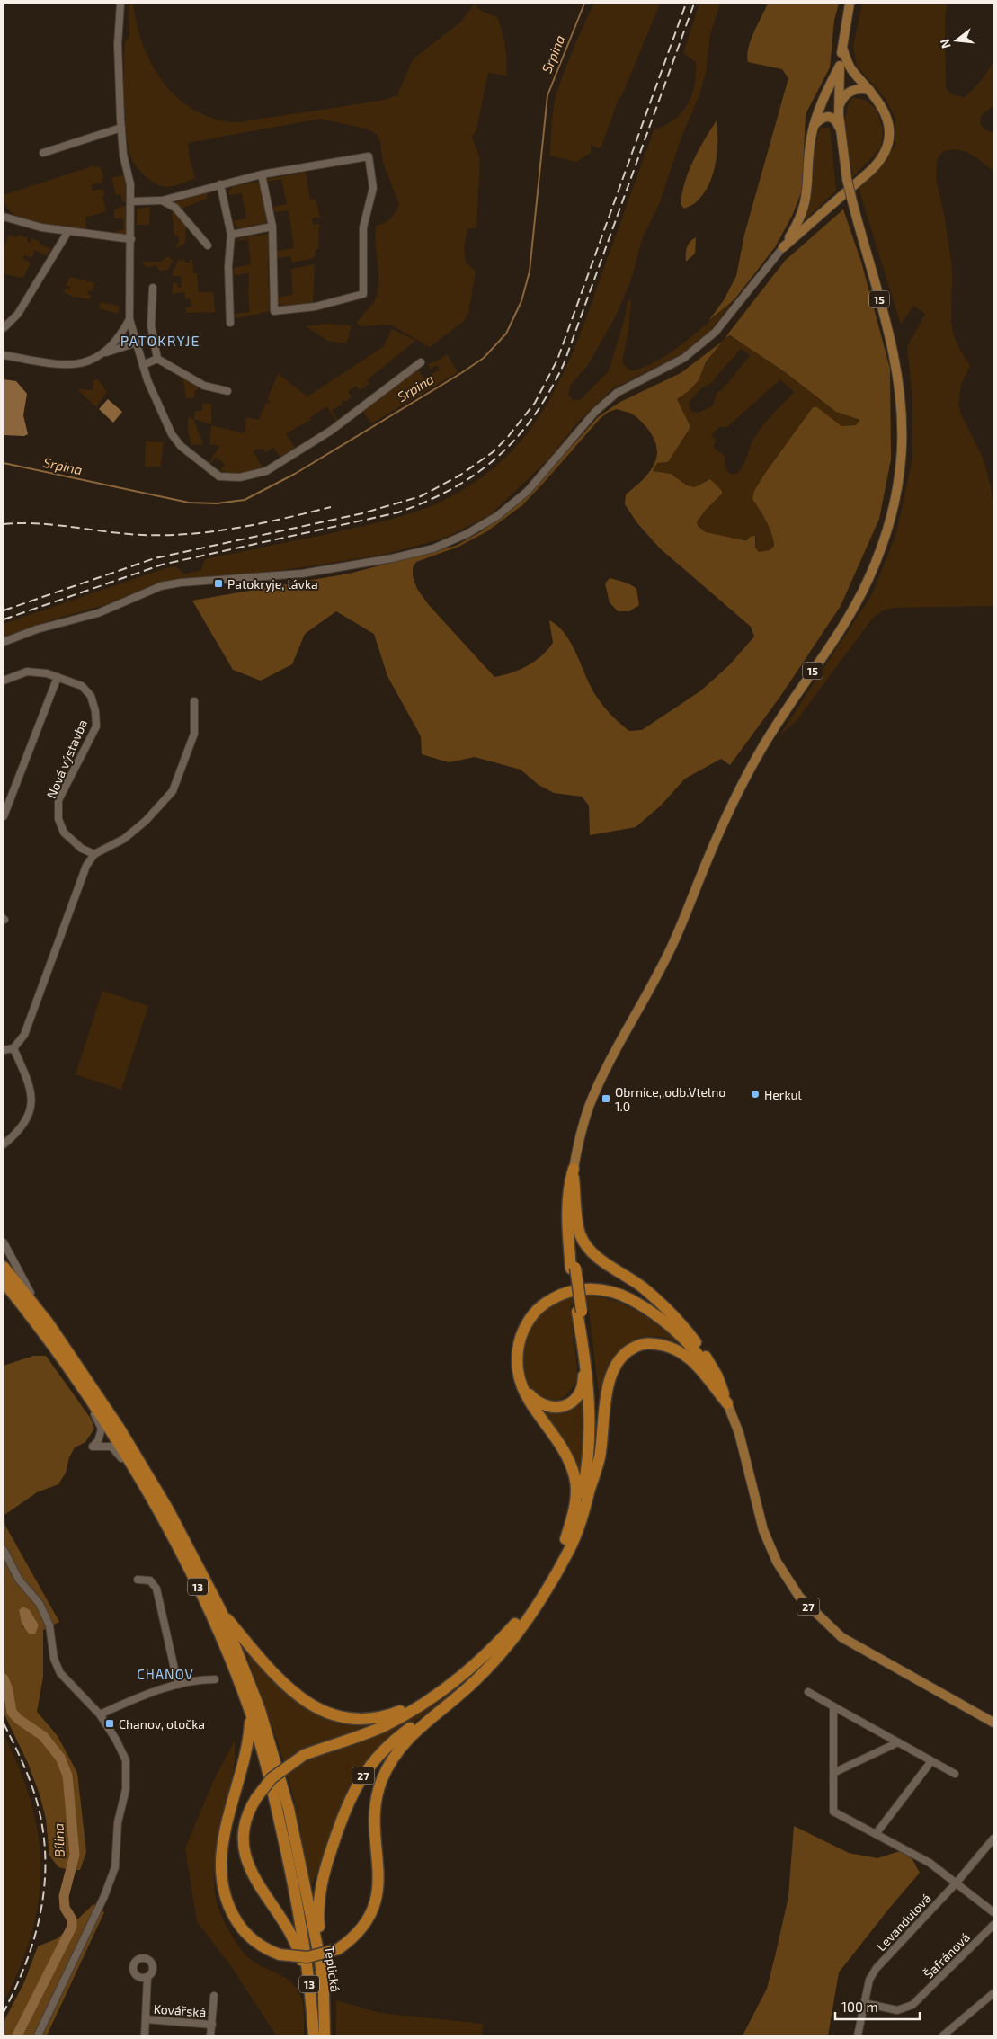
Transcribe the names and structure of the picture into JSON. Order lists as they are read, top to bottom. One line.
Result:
{"streets":{"highway":["13","27","Teplická"],"main road":["15"],"street":["Nová výstavba","Levandulová","Šafránová","Kovářská"]},"crossings":[["13","Teplická"],["27","Teplická"],["Levandulová","Šafránová"]],"districts":["PATOKRYJE","CHANOV"],"water":["Srpina","Bílina"],"places":{"transit":["Patokryje, lávka","Obrnice,,odb.Vtelno 1.0","Chanov, otočka"],"other":["Herkul"]},"scale_bar":"100 m","north":"left"}
